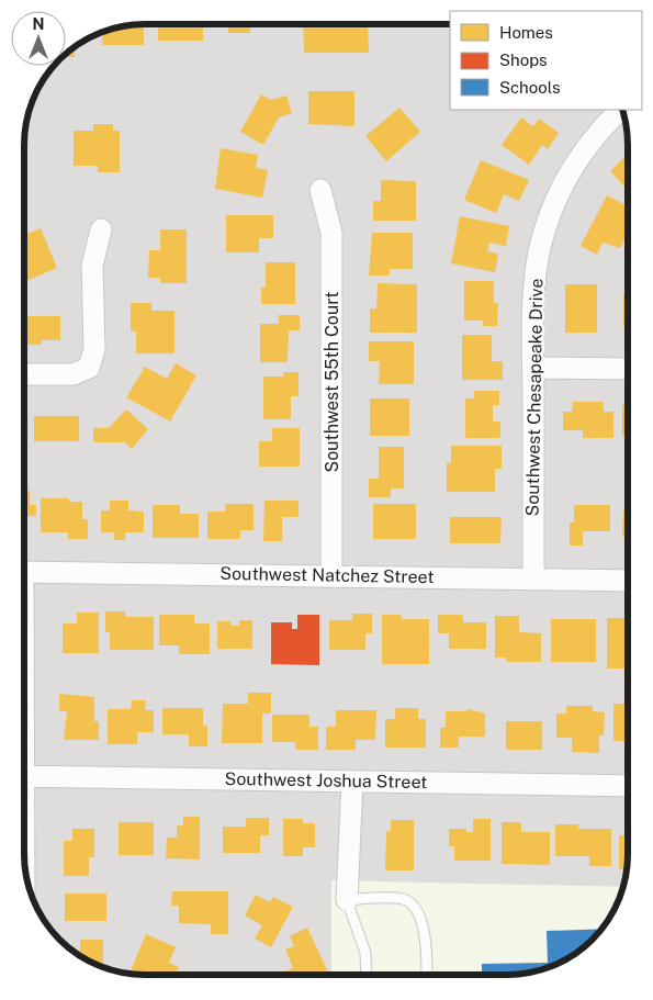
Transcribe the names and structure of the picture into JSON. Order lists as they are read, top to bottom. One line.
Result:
{"streets":{"street":["Southwest 55th Court","Southwest Chesapeake Drive","Southwest Natchez Street","Southwest Joshua Street"]},"crossings":[["Southwest 55th Court","Southwest Natchez Street"],["Southwest Chesapeake Drive","Southwest Natchez Street"]],"legend":["Homes","Shops","Schools"],"north":"top"}
